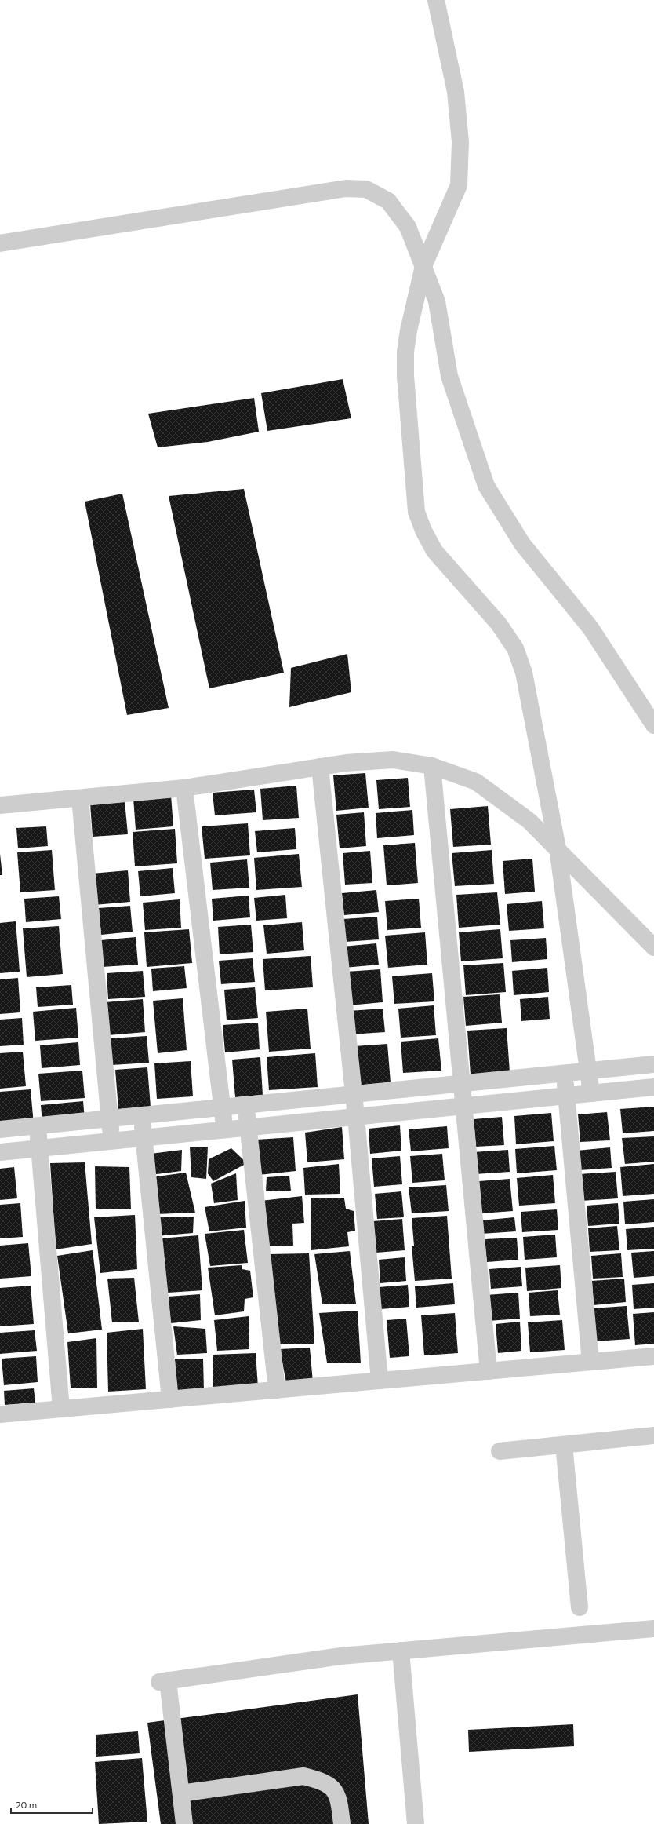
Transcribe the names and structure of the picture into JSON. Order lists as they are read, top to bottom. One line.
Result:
{"scale_bar":"20 m"}
